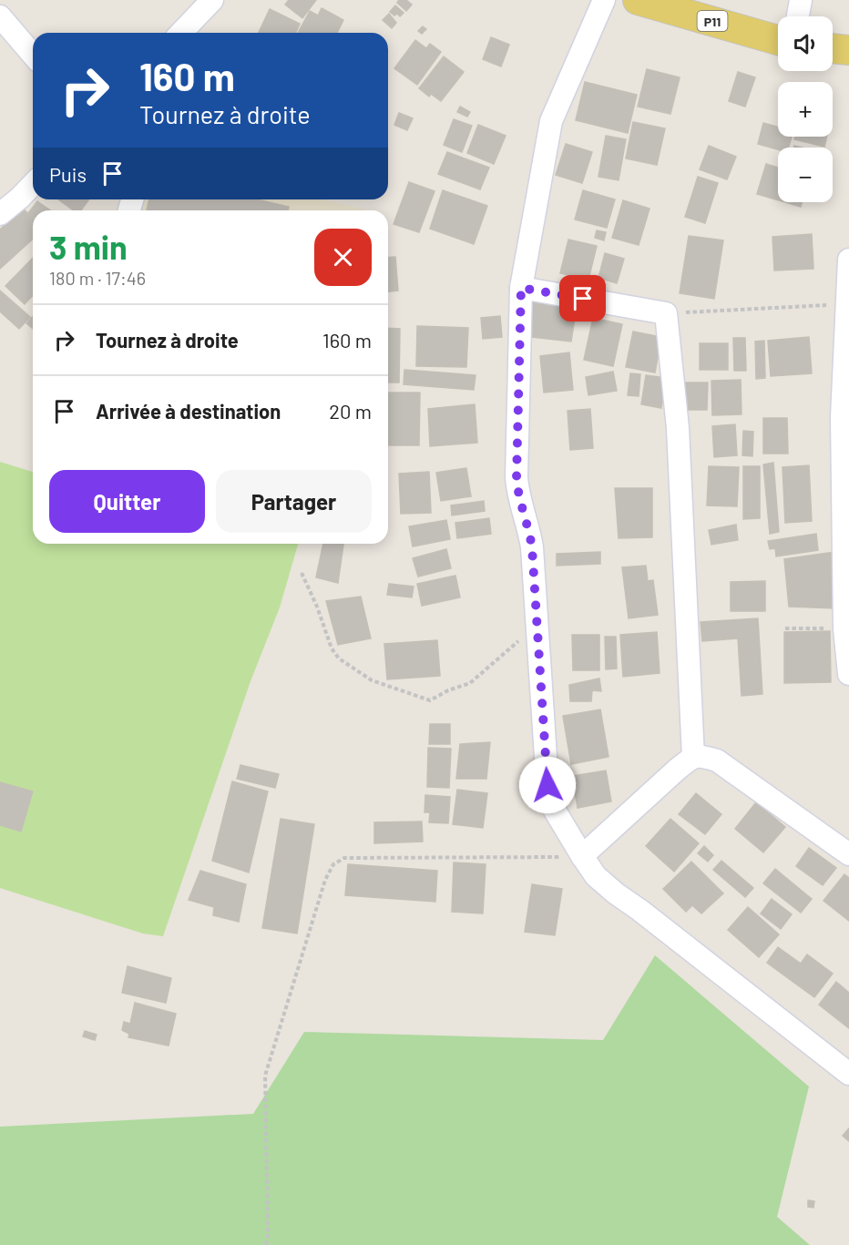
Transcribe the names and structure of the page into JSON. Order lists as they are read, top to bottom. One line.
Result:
{"streets":{"main road":["P11"]},"page":{"map_buttons":["+","−"],"turn":["160 m","Tournez à droite"],"then":"Puis","heading":["3 min","180 m · 17:46"],"list":[{"name":"Tournez à droite","value":"160 m"},{"name":"Arrivée à destination","value":"20 m"}],"buttons":["Quitter","Partager"]}}
